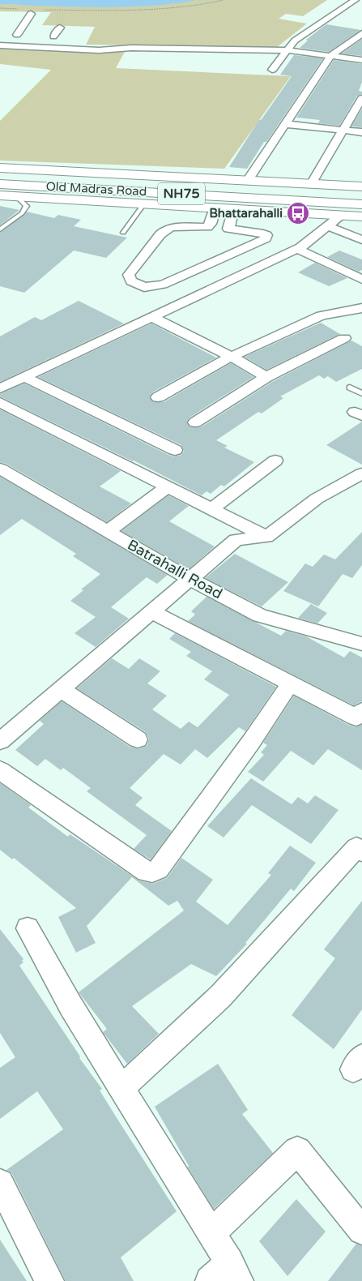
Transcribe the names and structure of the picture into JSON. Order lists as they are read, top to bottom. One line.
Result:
{"streets":{"main road":["Old Madras Road","NH75"],"street":["Batrahalli Road"]},"places":{"bus stop":["Bhattarahalli"]}}
